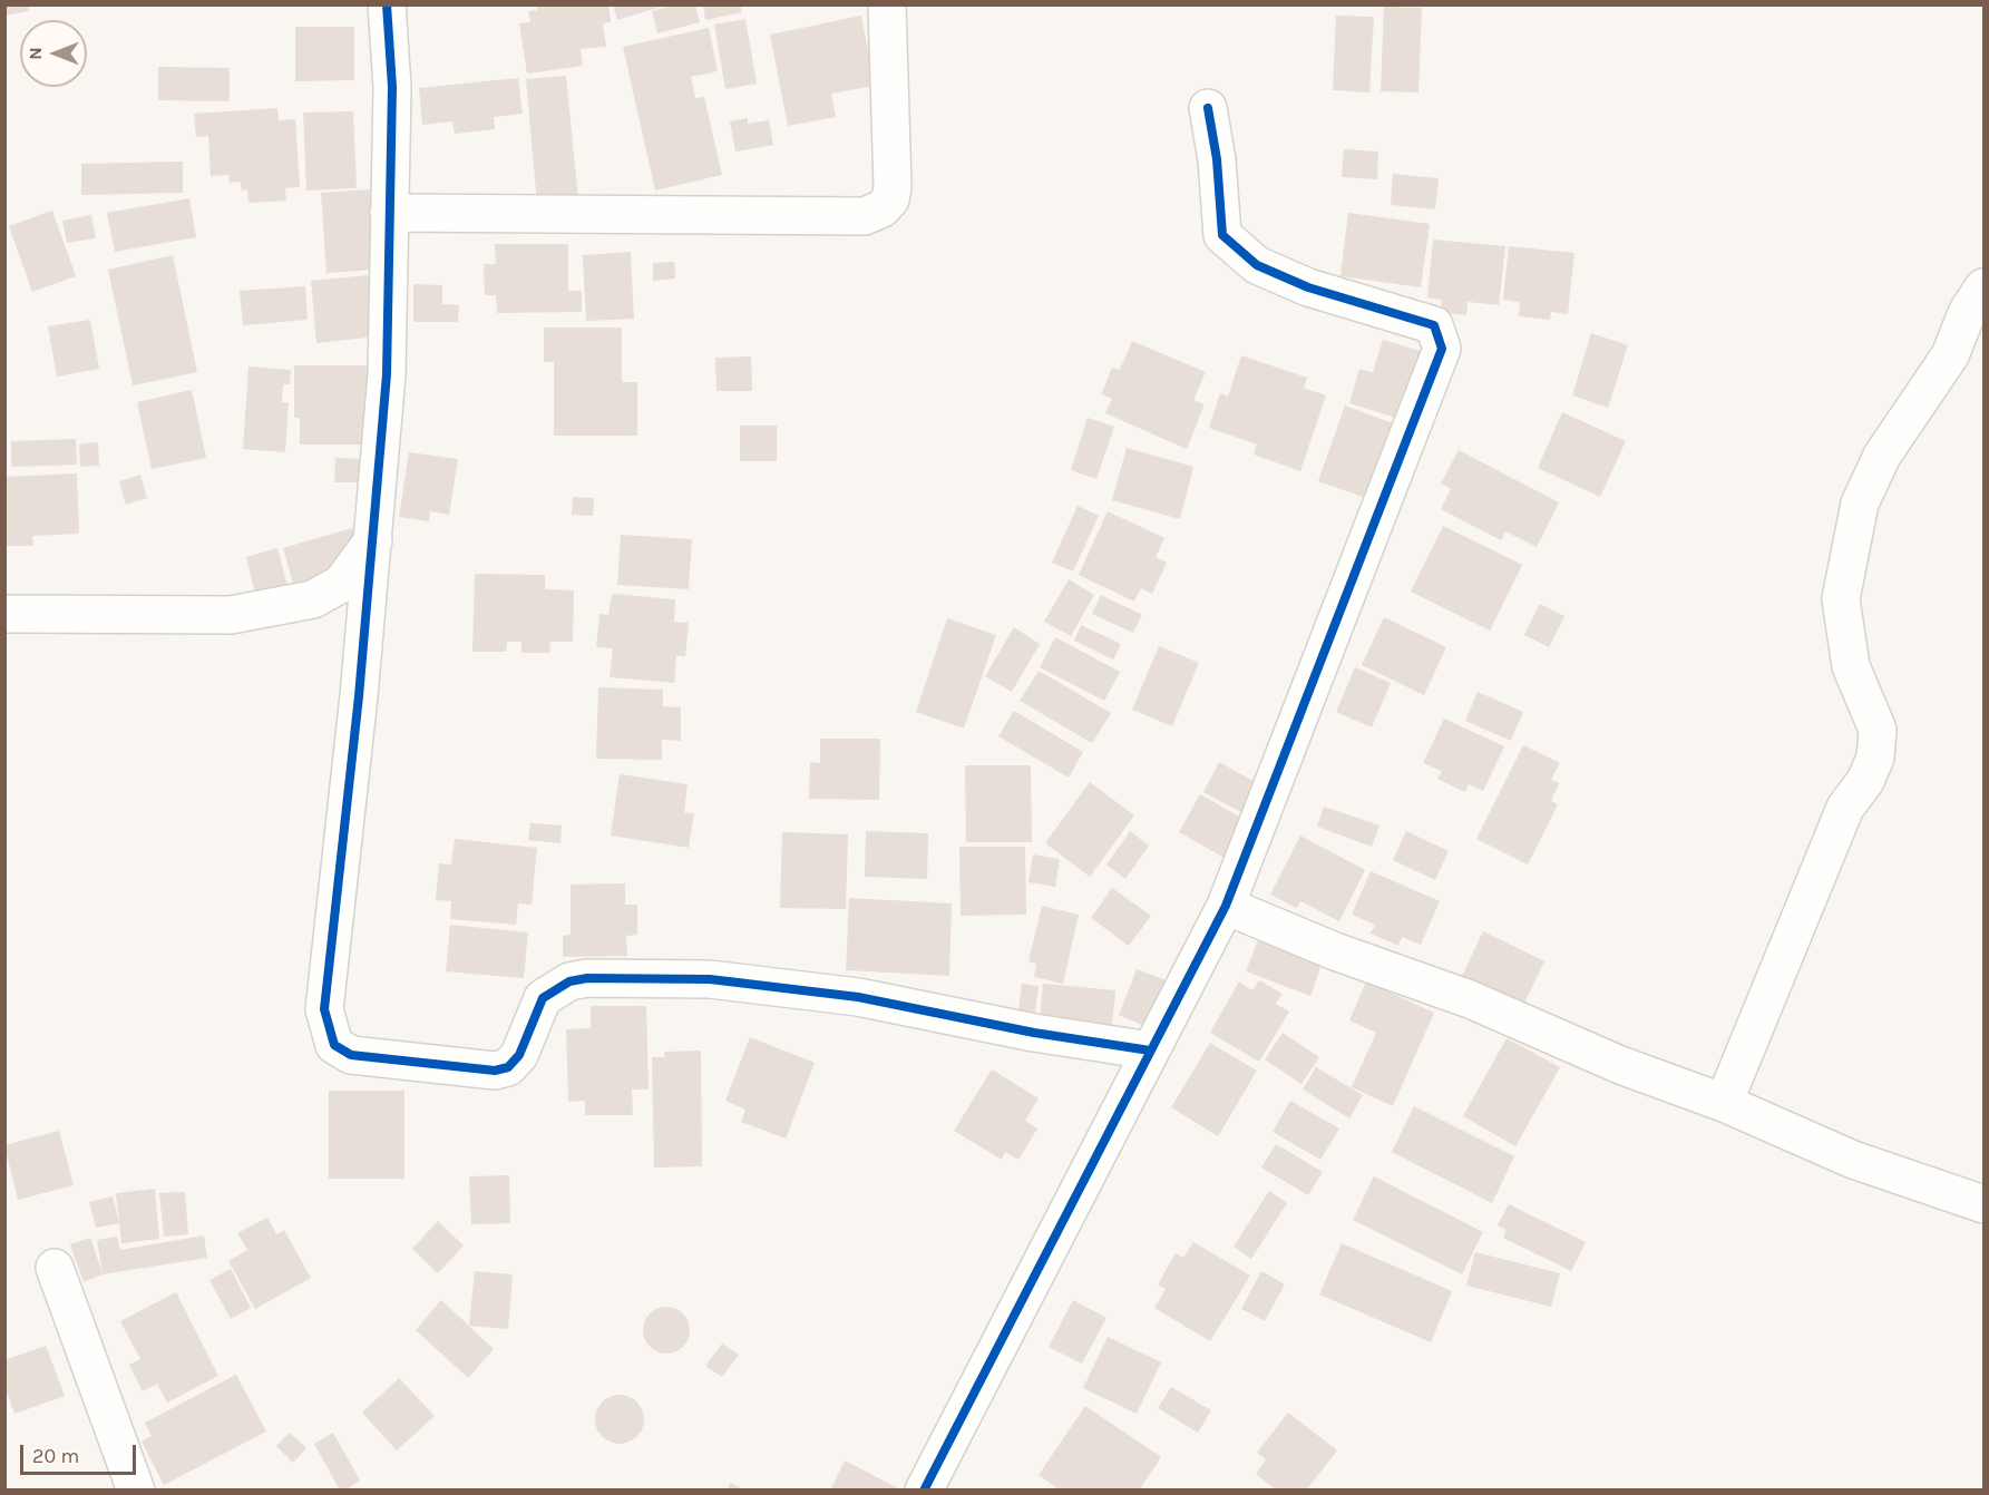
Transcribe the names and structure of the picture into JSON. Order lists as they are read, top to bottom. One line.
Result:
{"scale_bar":"20 m","north":"left"}
